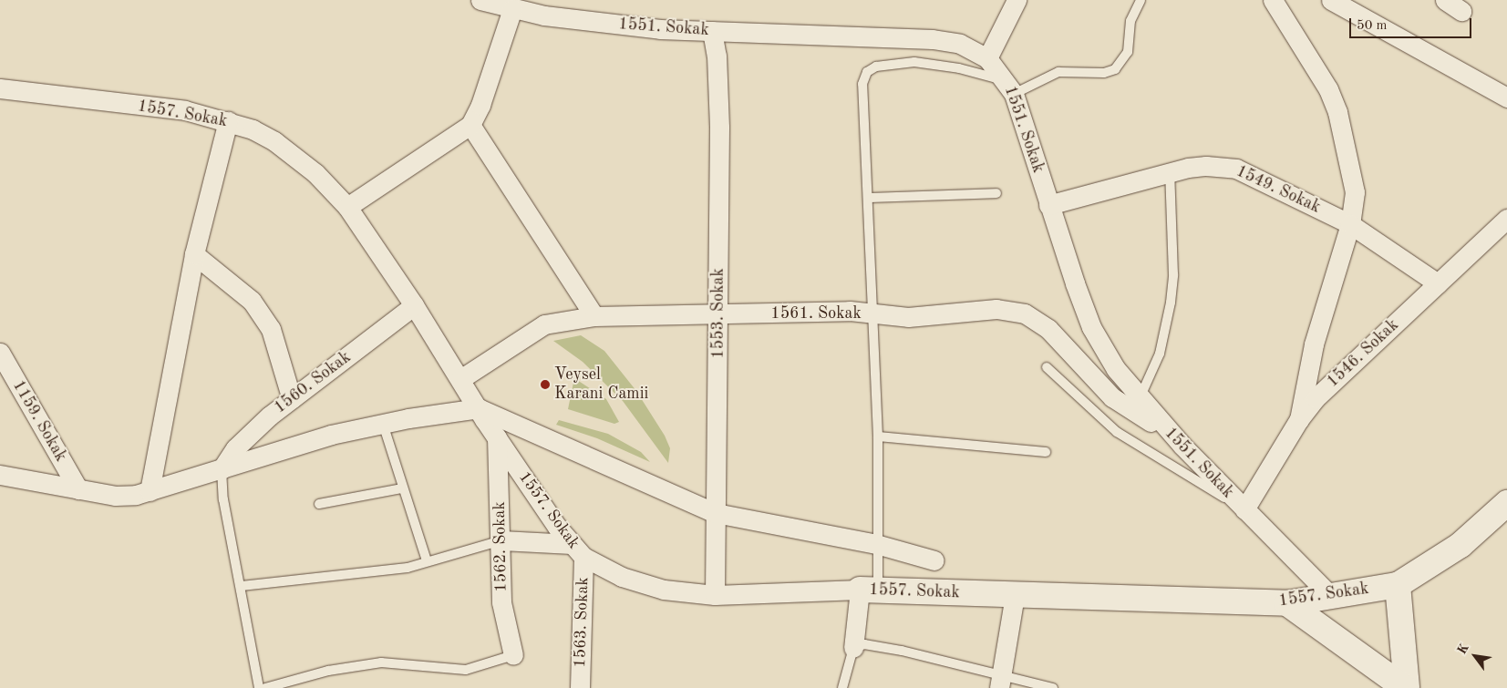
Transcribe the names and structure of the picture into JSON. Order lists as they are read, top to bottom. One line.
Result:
{"streets":{"street":["1551. Sokak","1557. Sokak","1549. Sokak","1553. Sokak","1561. Sokak","1546. Sokak","1560. Sokak","1159. Sokak","1562. Sokak","1563. Sokak"]},"crossings":[["1551. Sokak","1557. Sokak"],["1551. Sokak","1549. Sokak"],["1551. Sokak","1553. Sokak"],["1551. Sokak","1561. Sokak"],["1551. Sokak","1546. Sokak"],["1557. Sokak","1553. Sokak"],["1557. Sokak","1561. Sokak"],["1557. Sokak","1560. Sokak"],["1557. Sokak","1562. Sokak"],["1557. Sokak","1563. Sokak"],["1549. Sokak","1546. Sokak"],["1553. Sokak","1561. Sokak"]],"places":["Veysel Karani Camii"],"scale_bar":"50 m","north":"top left"}
